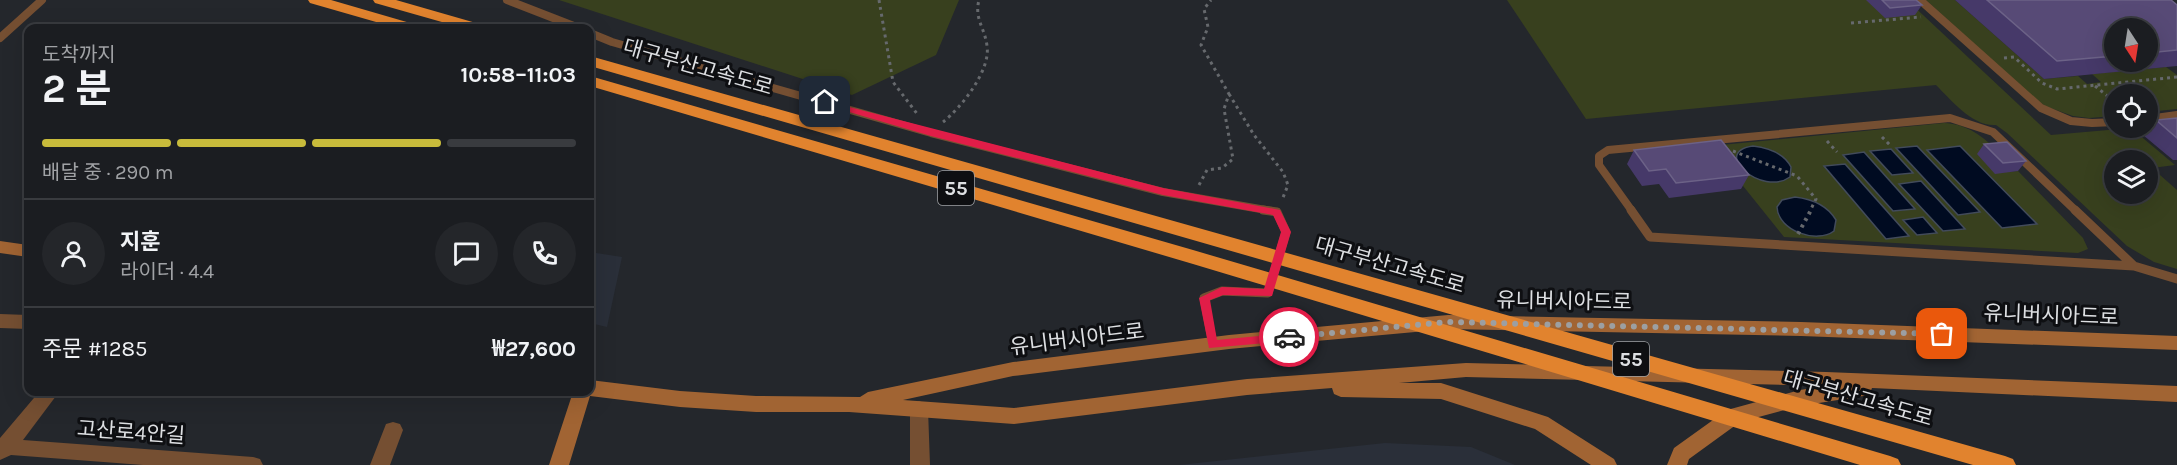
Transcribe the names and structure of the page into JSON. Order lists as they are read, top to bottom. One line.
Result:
{"streets":{"highway":["대구부산고속도로","55"],"main road":["유니버시아드로"],"street":["고산로4안길"]},"north":"bottom","page":{"heading":["2 분","도착까지","10:58–11:03"],"panel":["지훈","라이더 · 4.4","주문 #1285","₩27,600"],"bar":"배달 중 · 290 m"}}
